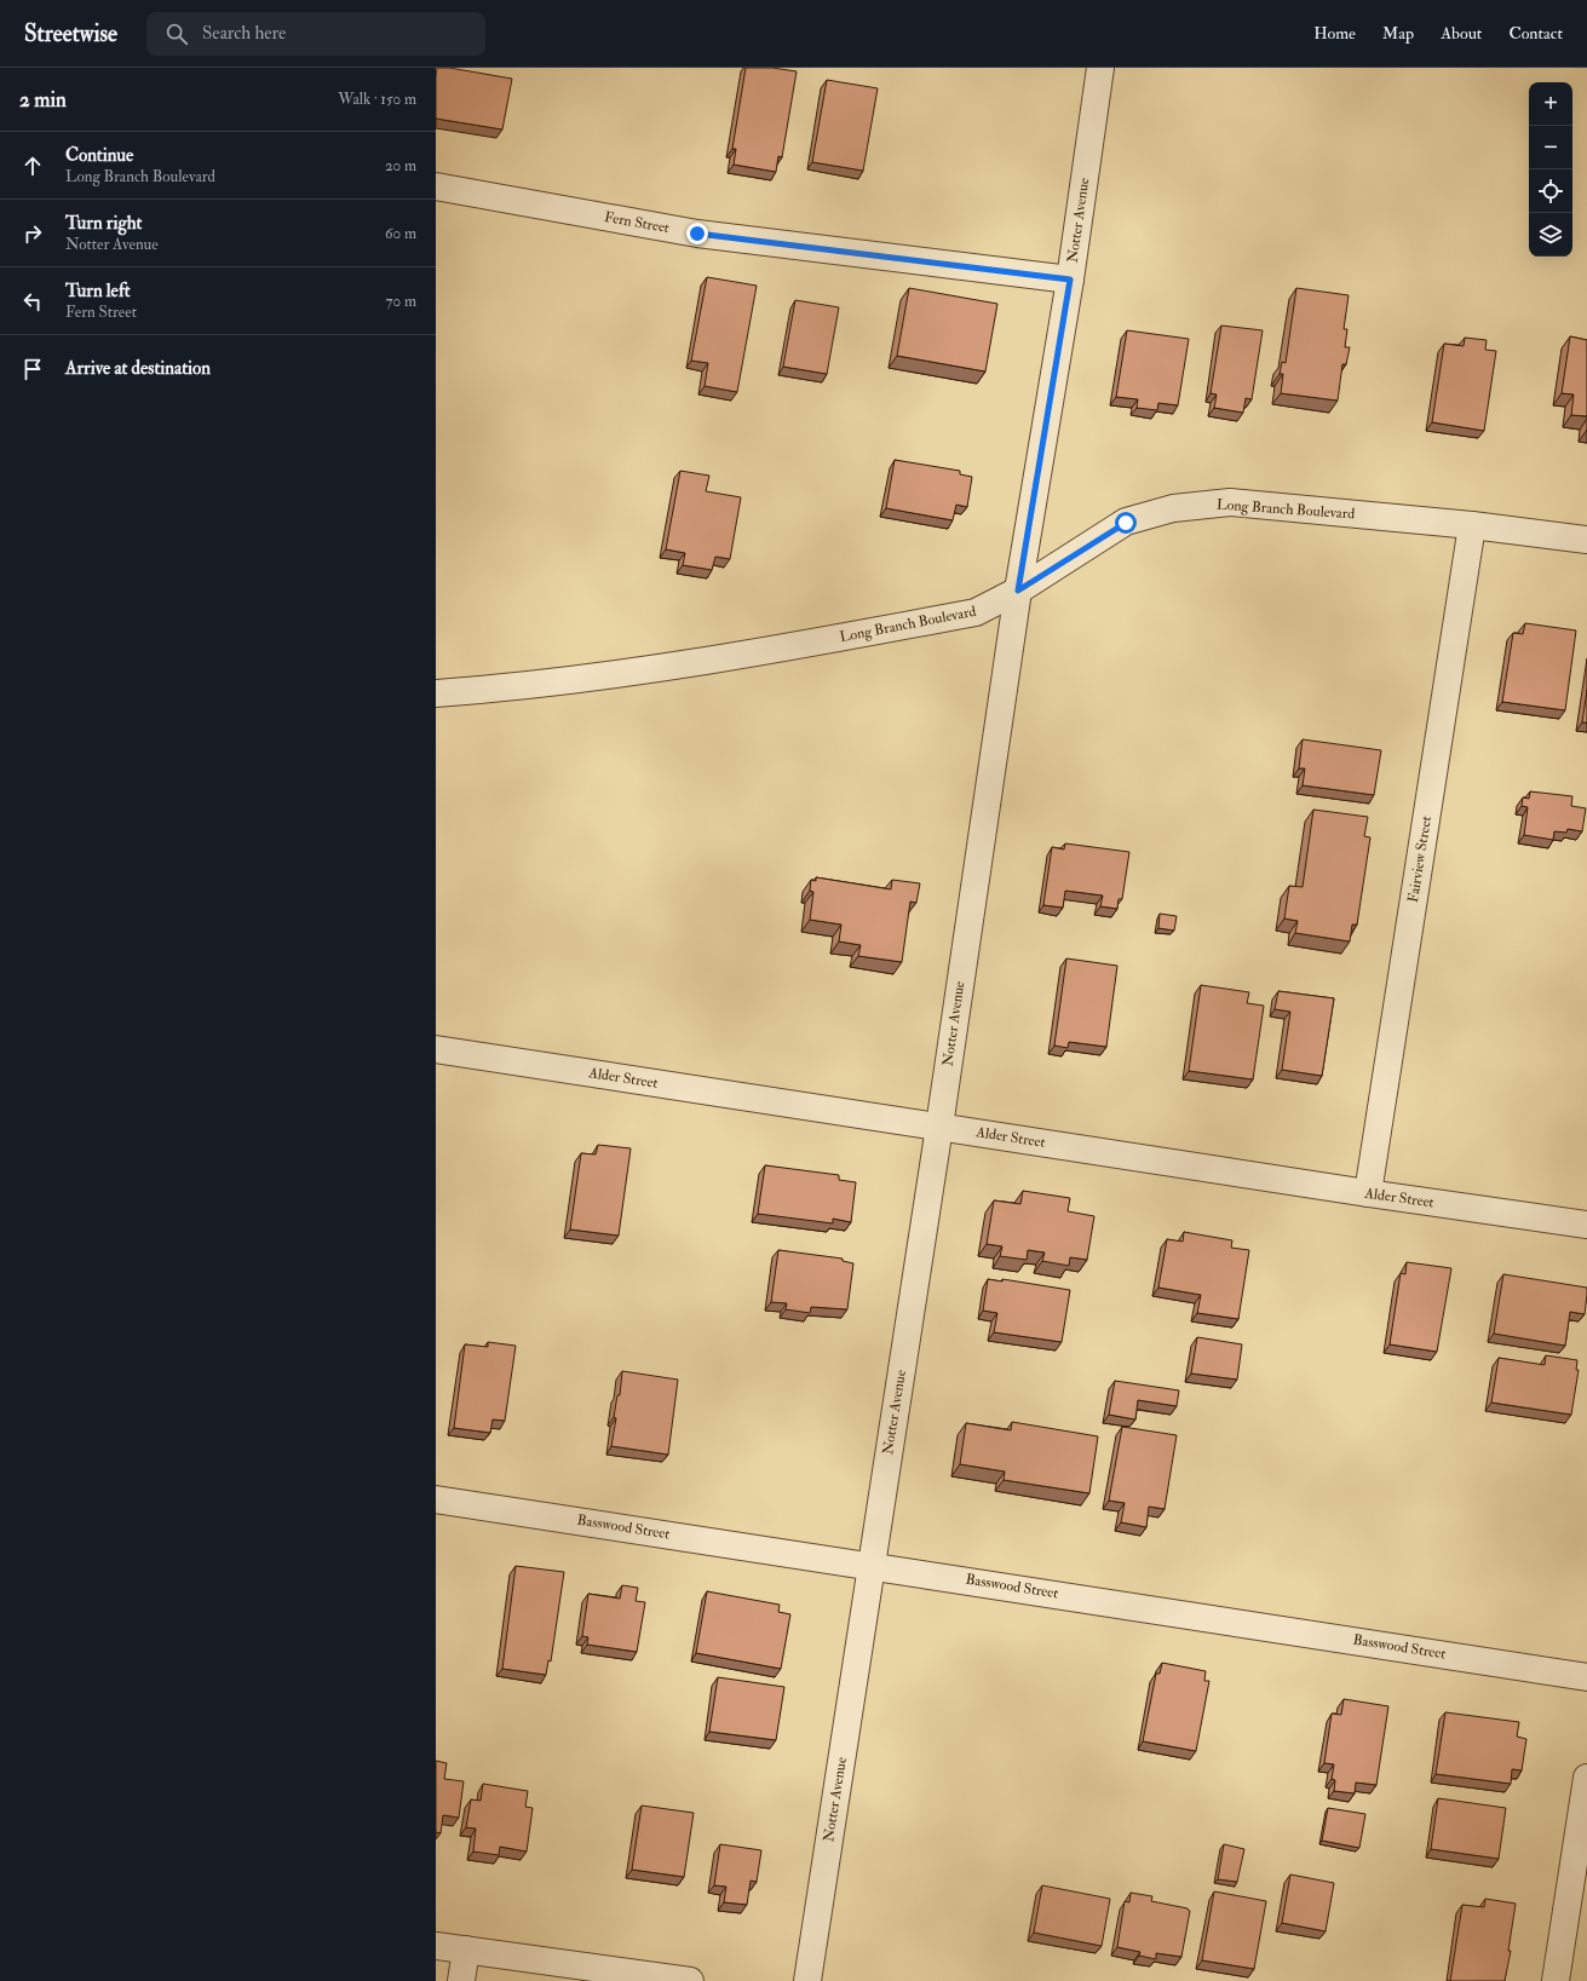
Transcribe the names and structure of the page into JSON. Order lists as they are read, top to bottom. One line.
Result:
{"streets":{"street":["Notter Avenue","Fern Street","Long Branch Boulevard","Fairview Street","Alder Street","Basswood Street"]},"crossings":[["Notter Avenue","Fern Street"],["Notter Avenue","Long Branch Boulevard"],["Notter Avenue","Alder Street"],["Notter Avenue","Basswood Street"],["Long Branch Boulevard","Fairview Street"],["Fairview Street","Alder Street"]],"page":{"header":"Streetwise","search":"Search here","nav":["Home","Map","About","Contact"],"heading":["2 min","Walk · 150 m"],"map_buttons":["+","−"],"list":[["Continue","Long Branch Boulevard","20 m"],["Turn right","Notter Avenue","60 m"],["Turn left","Fern Street","70 m"],"Arrive at destination"]}}
